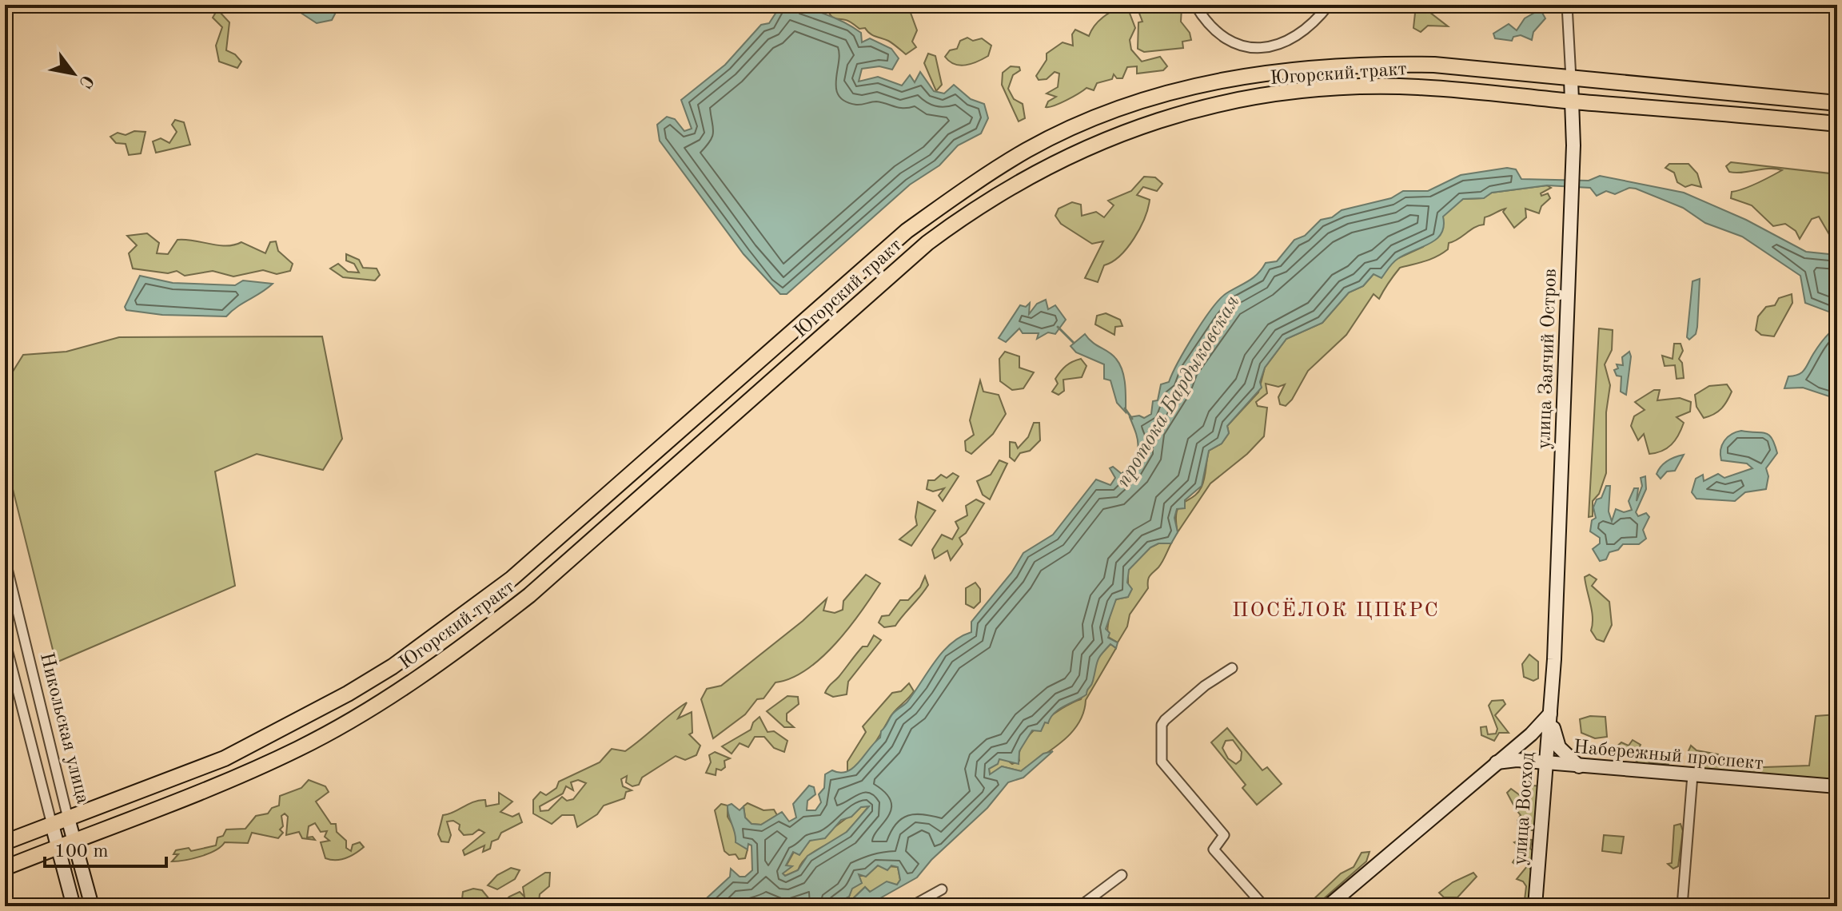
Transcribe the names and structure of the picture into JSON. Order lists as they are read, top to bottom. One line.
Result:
{"streets":{"main road":["Югорский тракт","улица Заячий Остров","Никольская улица","Набережный проспект","улица Восход"]},"crossings":[["Югорский тракт","улица Заячий Остров"],["Югорский тракт","Никольская улица"],["улица Заячий Остров","улица Восход"],["Набережный проспект","улица Восход"]],"districts":["ПОСЁЛОК ЦПКРС"],"water":["протока Бардыковская"],"scale_bar":"100 m","north":"bottom right"}
